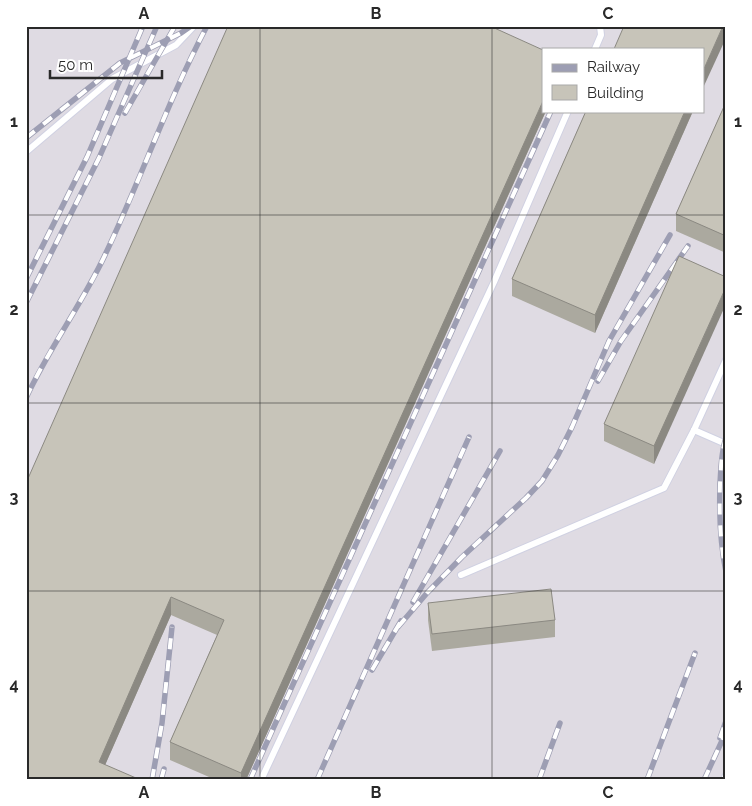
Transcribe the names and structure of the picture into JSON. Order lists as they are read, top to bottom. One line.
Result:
{"legend":["Railway","Building"],"scale_bar":"50 m","grid":{"columns":["A","B","C"],"rows":["1","2","3","4"]}}
